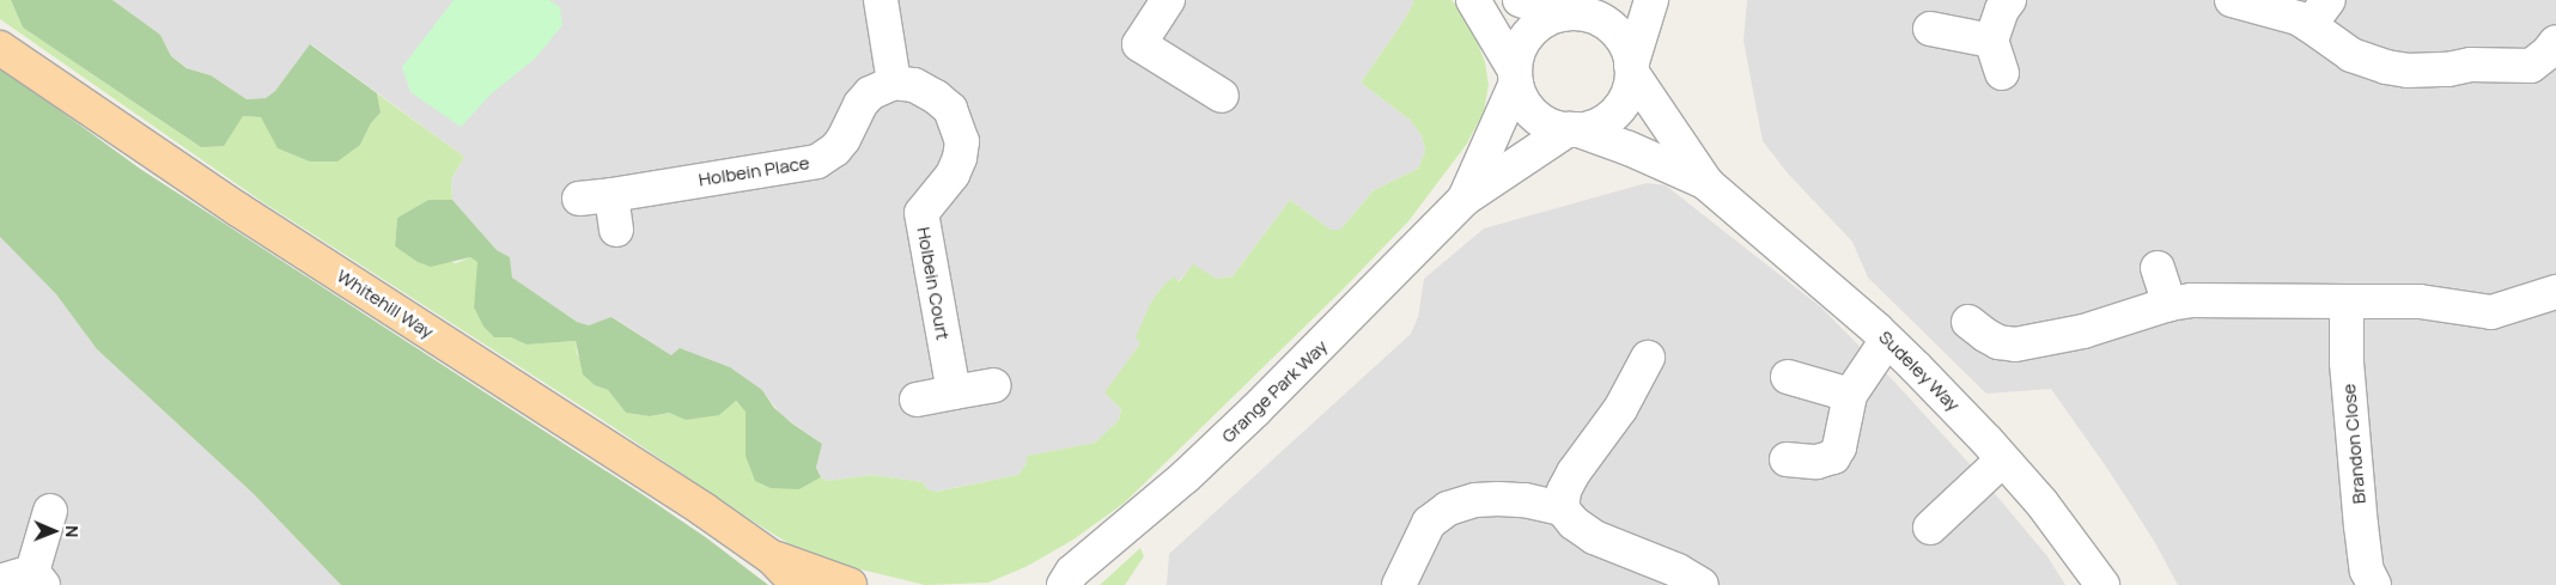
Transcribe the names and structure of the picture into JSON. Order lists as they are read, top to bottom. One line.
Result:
{"streets":{"main road":["Whitehill Way"],"street":["Holbein Place","Holbein Court","Sudeley Way","Grange Park Way","Brandon Close"]},"crossings":[["Holbein Place","Holbein Court"],["Sudeley Way","Grange Park Way"]],"north":"right"}
